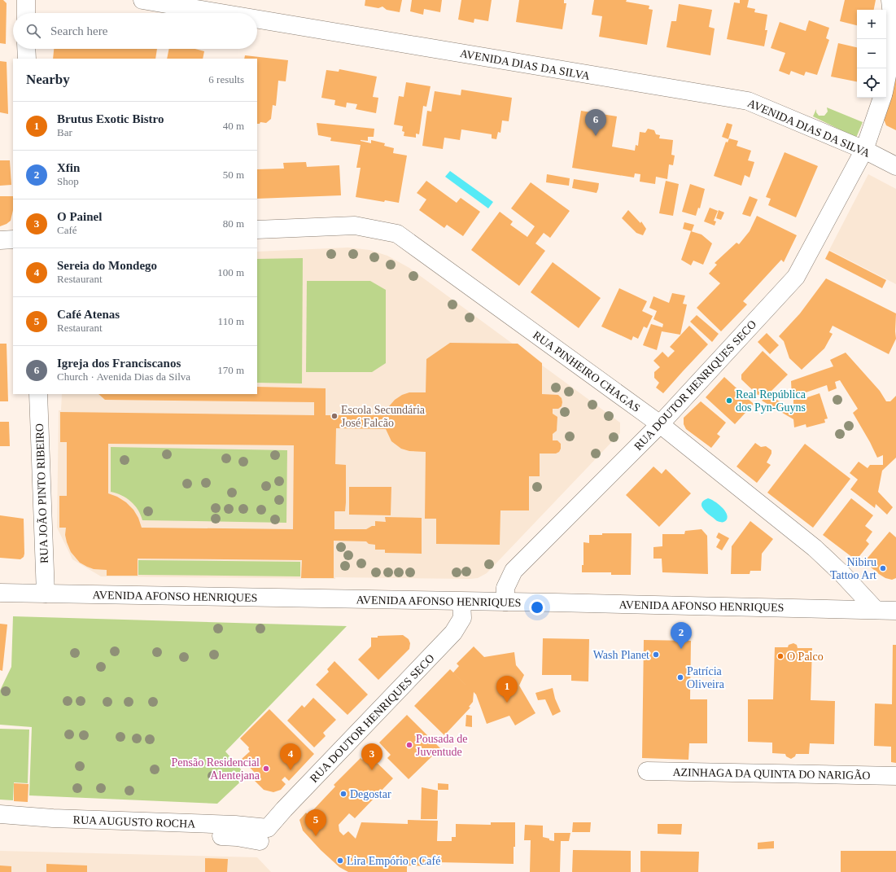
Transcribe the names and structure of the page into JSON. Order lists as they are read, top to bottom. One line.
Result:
{"streets":{"street":["AVENIDA DIAS DA SILVA","RUA PINHEIRO CHAGAS","RUA DOUTOR HENRIQUES SECO","RUA JOÃO PINTO RIBEIRO","AVENIDA AFONSO HENRIQUES","AZINHAGA DA QUINTA DO NARIGÃO","RUA AUGUSTO ROCHA"]},"crossings":[["AVENIDA DIAS DA SILVA","RUA DOUTOR HENRIQUES SECO"],["RUA PINHEIRO CHAGAS","RUA DOUTOR HENRIQUES SECO"],["RUA PINHEIRO CHAGAS","AVENIDA AFONSO HENRIQUES"],["RUA DOUTOR HENRIQUES SECO","AVENIDA AFONSO HENRIQUES"],["RUA DOUTOR HENRIQUES SECO","RUA AUGUSTO ROCHA"],["RUA JOÃO PINTO RIBEIRO","AVENIDA AFONSO HENRIQUES"]],"places":["Real República dos Pyn-Guyns","Escola Secundária José Falcão","Nibiru Tattoo Art","Wash Planet","O Palco","Patrícia Oliveira","Pousada de Juventude","Pensão Residencial Alentejana","Degostar","Lira Empório e Café"],"page":{"map_buttons":["+","−"],"search":"Search here","heading":["Nearby","6 results"],"list":[{"mark":"1","name":"Brutus Exotic Bistro","note":"Bar","value":"40 m"},{"mark":"2","name":"Xfin","note":"Shop","value":"50 m"},{"mark":"3","name":"O Painel","note":"Café","value":"80 m"},{"mark":"4","name":"Sereia do Mondego","note":"Restaurant","value":"100 m"},{"mark":"5","name":"Café Atenas","note":"Restaurant","value":"110 m"},{"mark":"6","name":"Igreja dos Franciscanos","note":"Church · Avenida Dias da Silva","value":"170 m"}],"pins":["6","2","1","3","4","5"]}}
